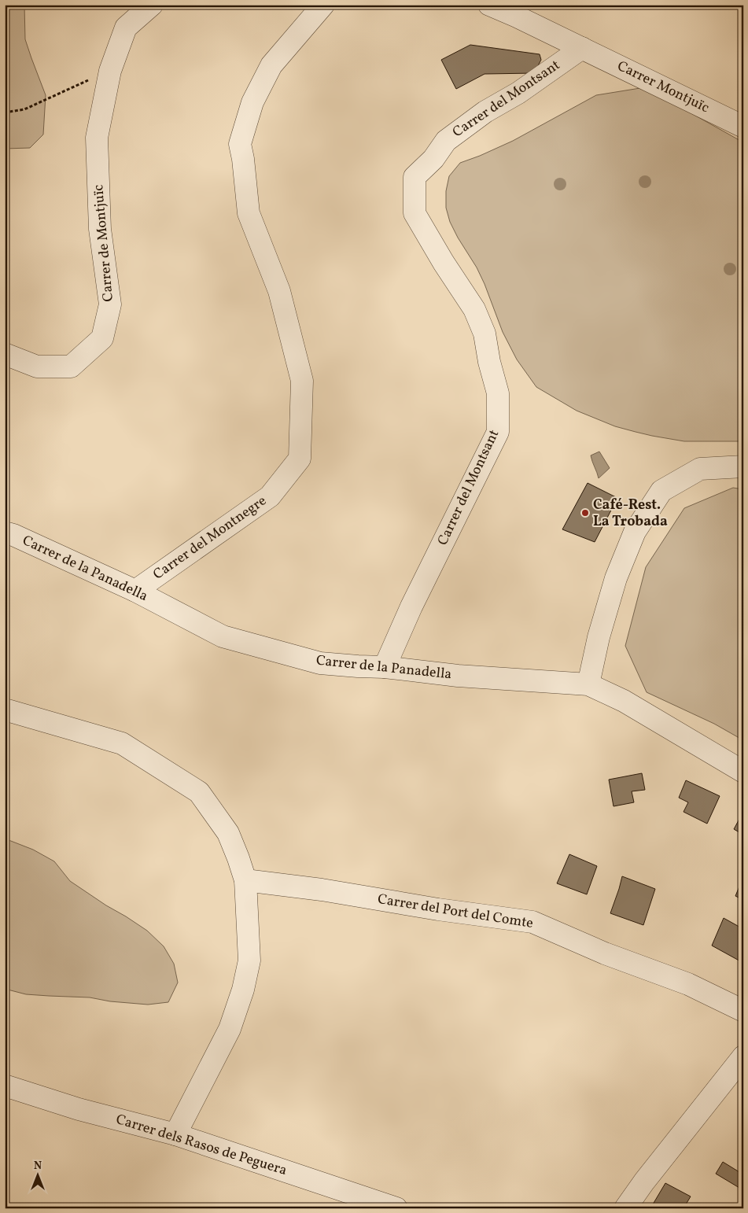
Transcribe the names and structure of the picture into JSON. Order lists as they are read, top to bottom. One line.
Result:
{"streets":{"street":["Carrer Montjuïc","Carrer del Montsant","Carrer de Montjuïc","Carrer del Montnegre","Carrer de la Panadella","Carrer del Port del Comte","Carrer dels Rasos de Peguera"]},"crossings":[["Carrer Montjuïc","Carrer del Montsant"],["Carrer del Montsant","Carrer de la Panadella"],["Carrer del Montnegre","Carrer de la Panadella"]],"places":["Café-Rest. La Trobada"],"north":"top"}
